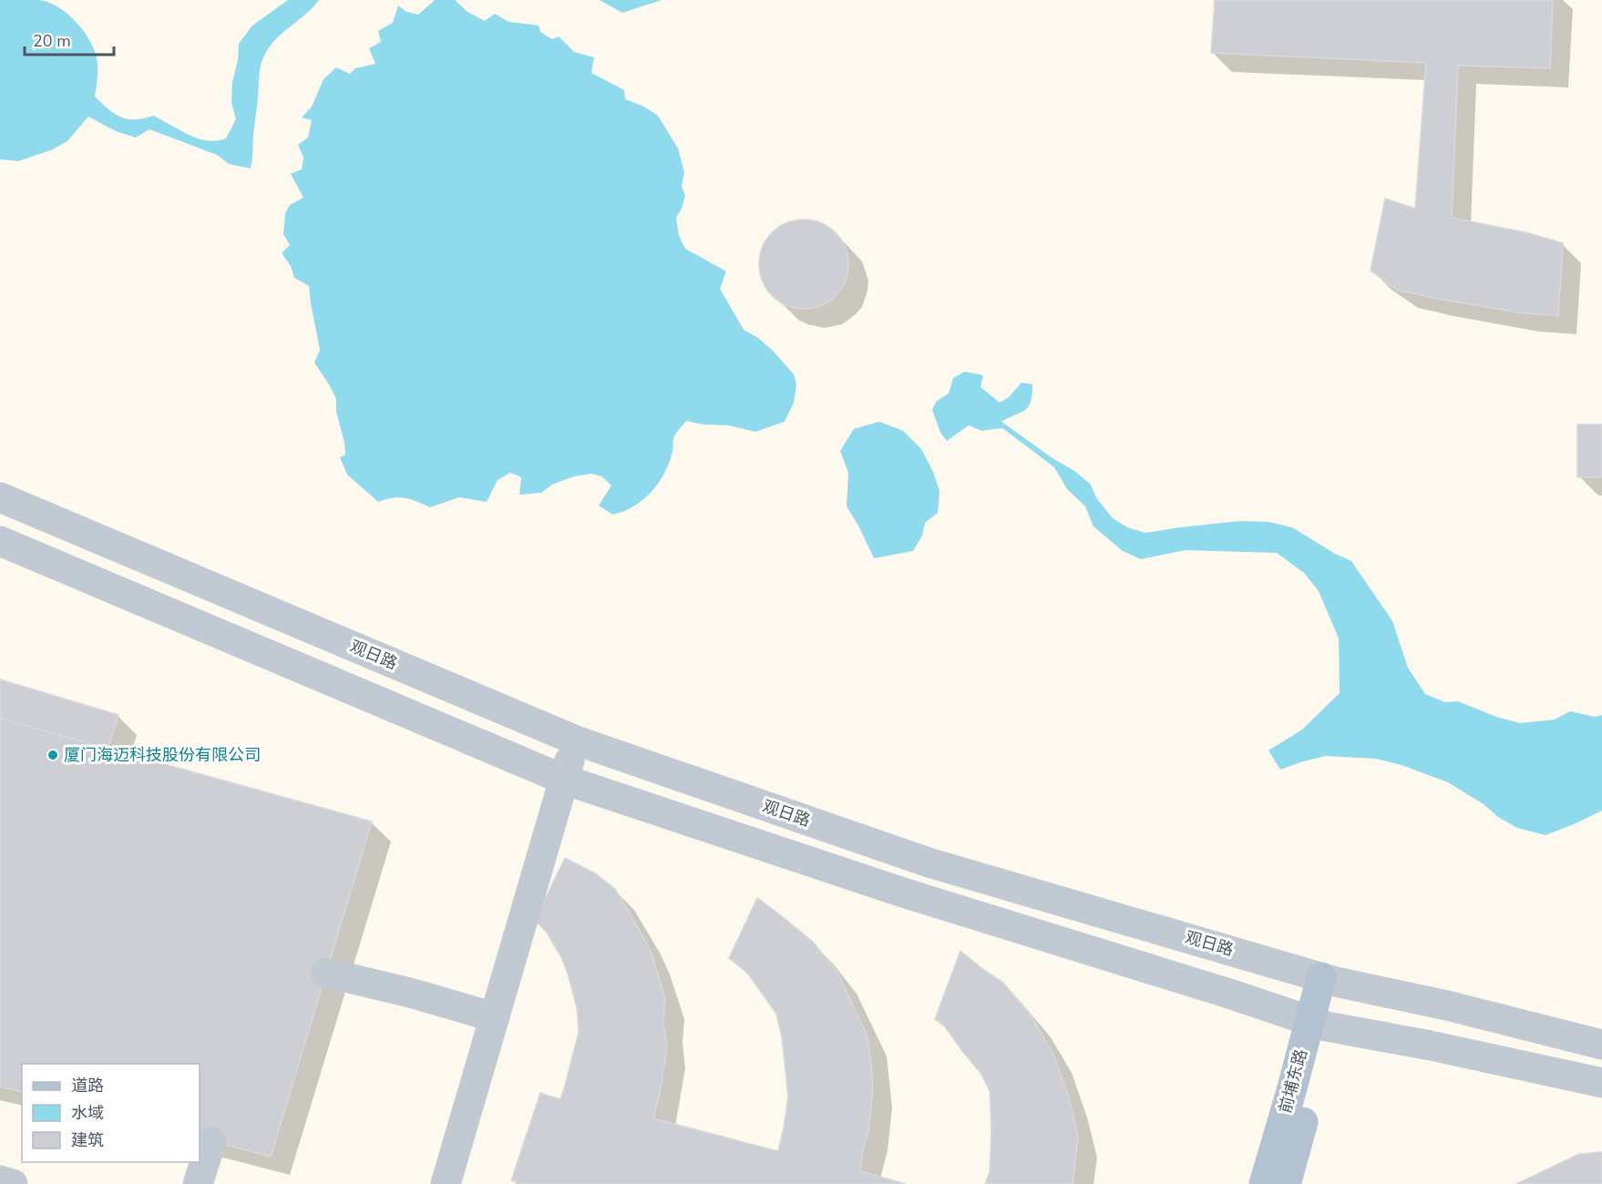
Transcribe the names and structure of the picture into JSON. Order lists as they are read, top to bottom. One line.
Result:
{"streets":{"main road":["前埔东路"],"street":["观日路"]},"crossings":[["观日路","前埔东路"]],"places":["厦门海迈科技股份有限公司"],"legend":["道路","水域","建筑"],"scale_bar":"20 m"}
